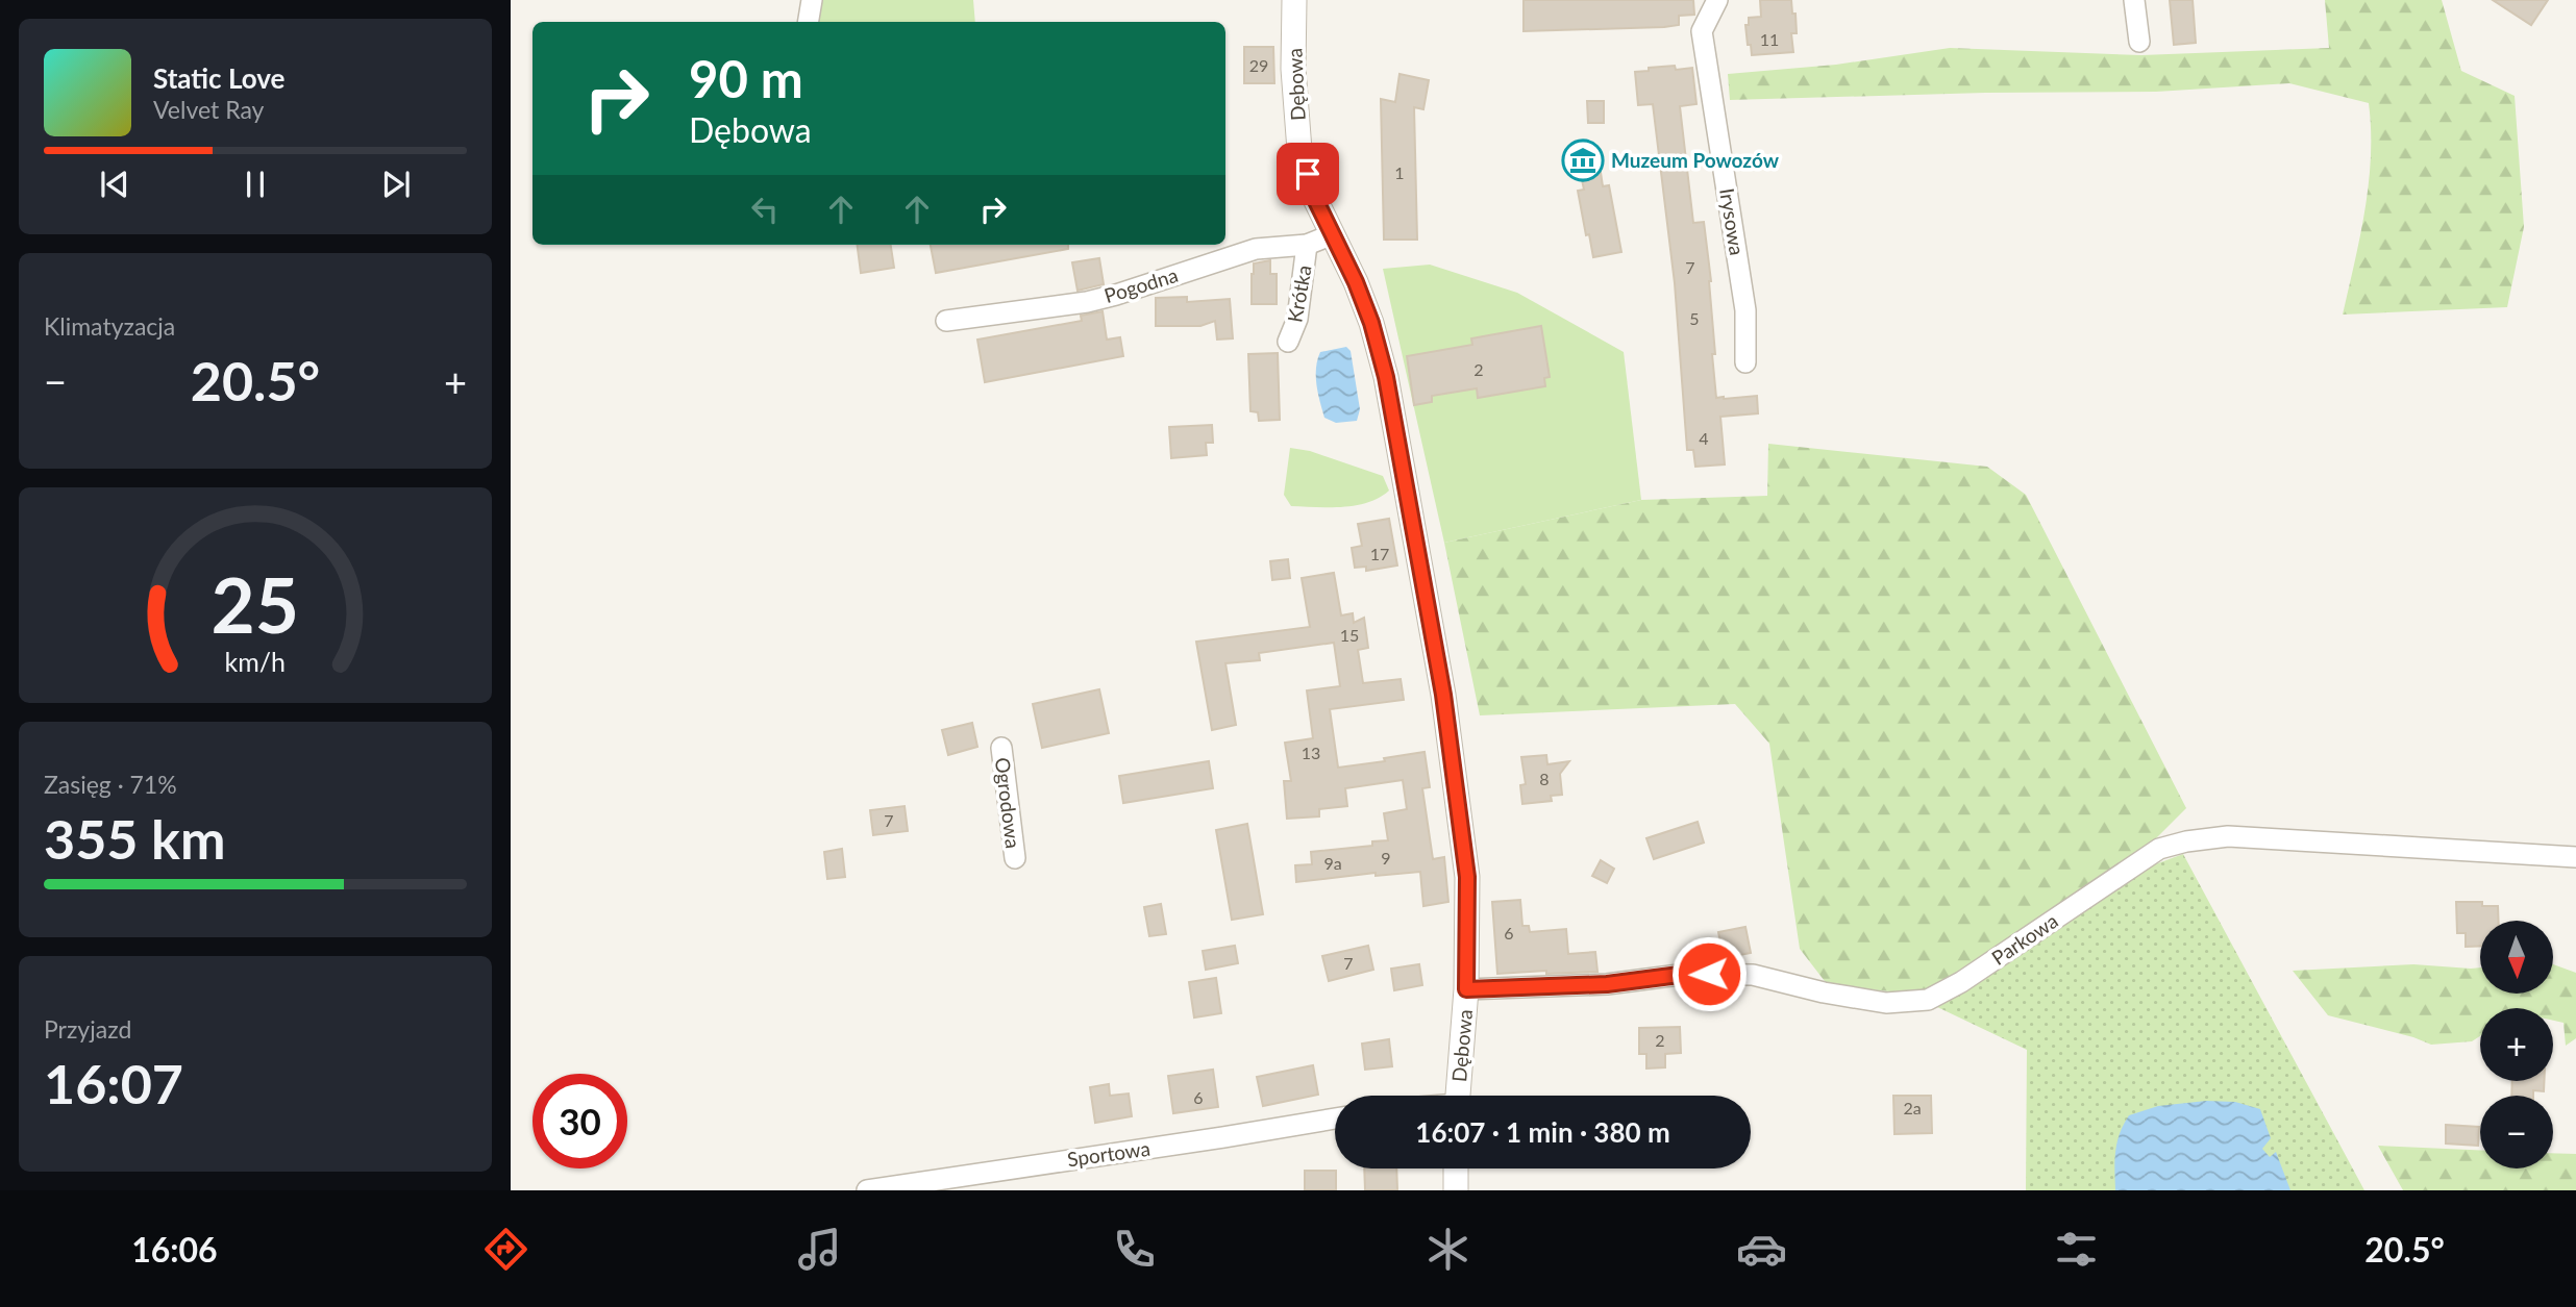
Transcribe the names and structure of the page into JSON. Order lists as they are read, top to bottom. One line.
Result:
{"streets":{"street":["Dębowa","Irysowa","Pogodna","Krótka","Ogrodowa","Parkowa","Sportowa"]},"crossings":[["Dębowa","Pogodna"],["Dębowa","Parkowa"],["Pogodna","Krótka"]],"places":{"museum":["Muzeum Powozów"]},"house_numbers":["11","29","1","7","5","2","4","17","15","13","8","7","9","9a","6","7","2","6","2a"],"north":"bottom","page":{"turn":["90 m","Dębowa"],"song":["Static Love","Velvet Ray"],"tile":["Klimatyzacja",["Zasięg · 71%","355 km"],["Przyjazd","16:07"]],"heat":["−","20.5°","+"],"map_buttons":["+","−"],"limit":"30","trip":"16:07 · 1 min · 380 m","tabs":["16:06","20.5°"],"gauge":["25","km/h"]}}
